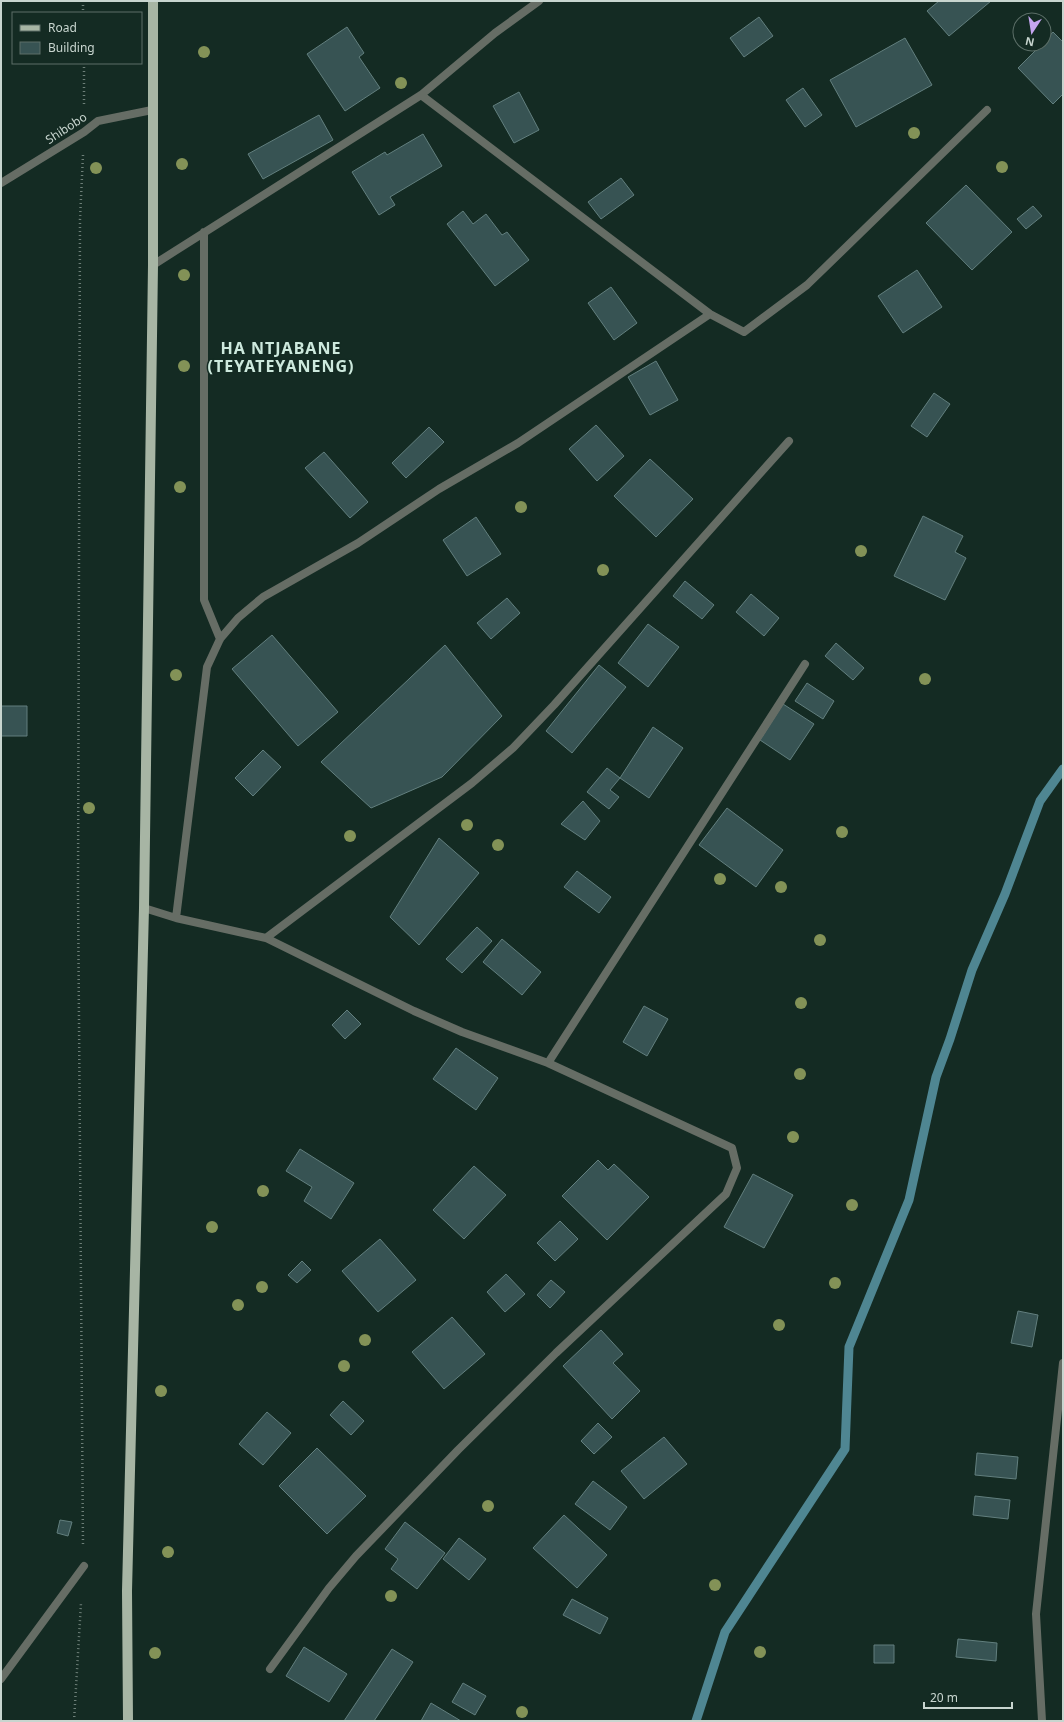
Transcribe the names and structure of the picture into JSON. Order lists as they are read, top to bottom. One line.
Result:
{"streets":{"street":["Shibobo"]},"districts":["HA NTJABANE (TEYATEYANENG)"],"legend":["Road","Building"],"scale_bar":"20 m","north":"bottom"}
